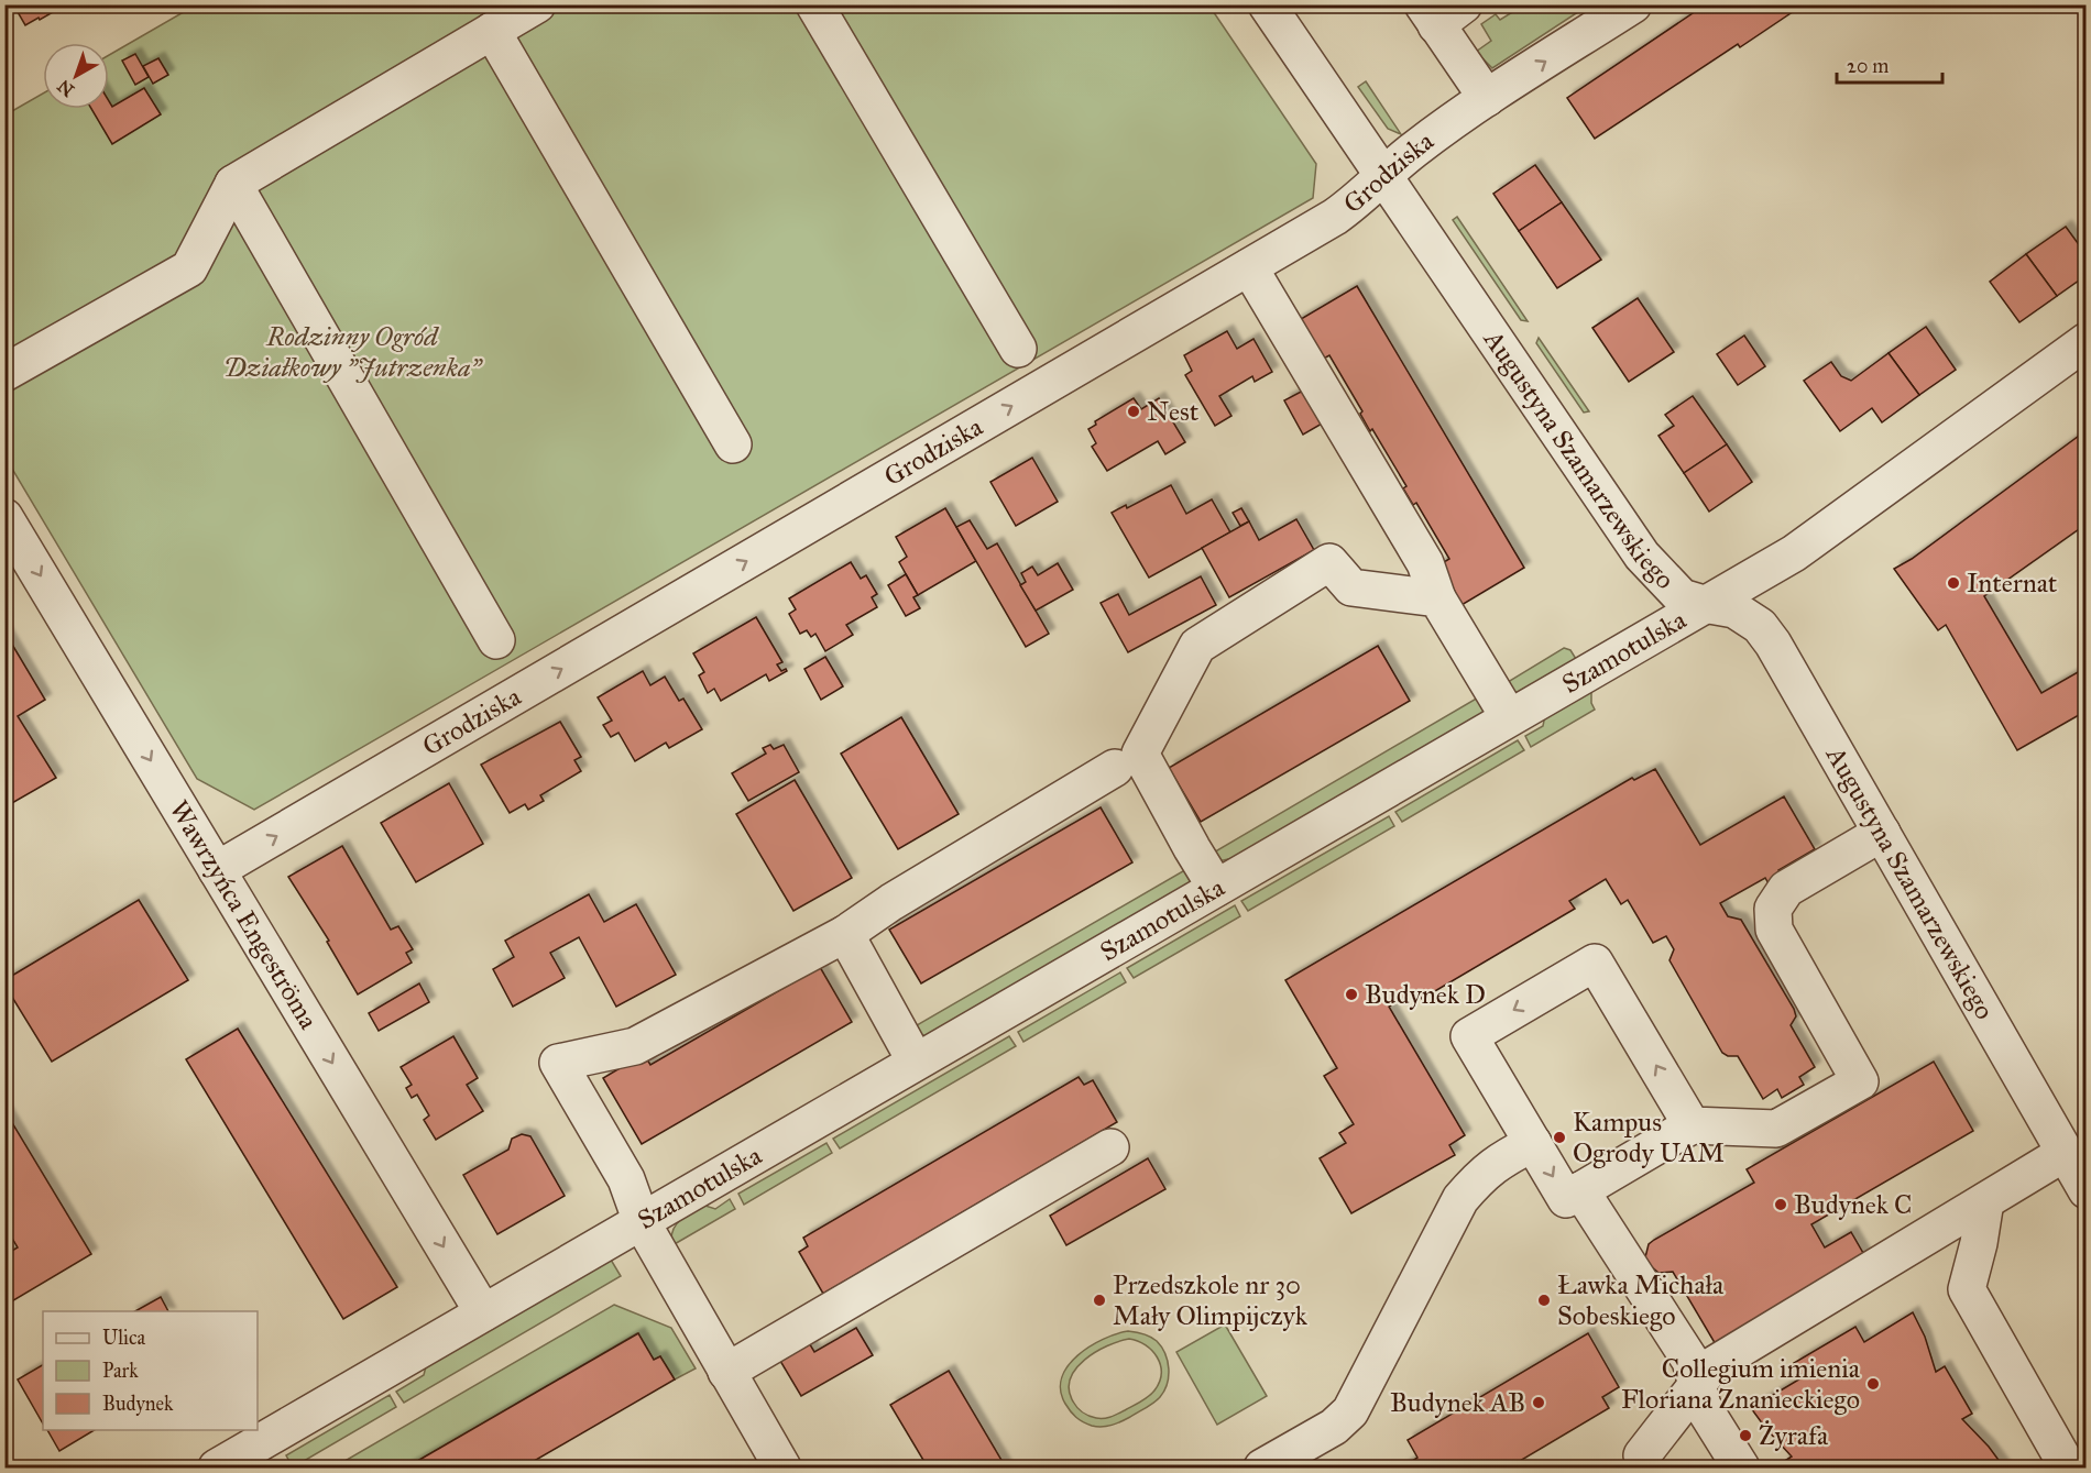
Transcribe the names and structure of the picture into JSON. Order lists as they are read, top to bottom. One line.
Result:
{"streets":{"street":["Grodziska","Augustyna Szamarzewskiego","Szamotulska","Wawrzyńca Engeströma"]},"crossings":[["Grodziska","Augustyna Szamarzewskiego"],["Grodziska","Wawrzyńca Engeströma"],["Augustyna Szamarzewskiego","Szamotulska"],["Szamotulska","Wawrzyńca Engeströma"]],"one_way":["Grodziska","Wawrzyńca Engeströma"],"parks":["Rodzinny Ogród Działkowy \"Jutrzenka\""],"places":["Nest","Internat","Budynek D","Kampus Ogrody UAM","Budynek C","Przedszkole nr 30 Mały Olimpijczyk","Ławka Michała Sobeskiego","Collegium imienia Floriana Znanieckiego","Budynek AB","Żyrafa"],"legend":["Ulica","Park","Budynek"],"scale_bar":"20 m","north":"bottom left"}
